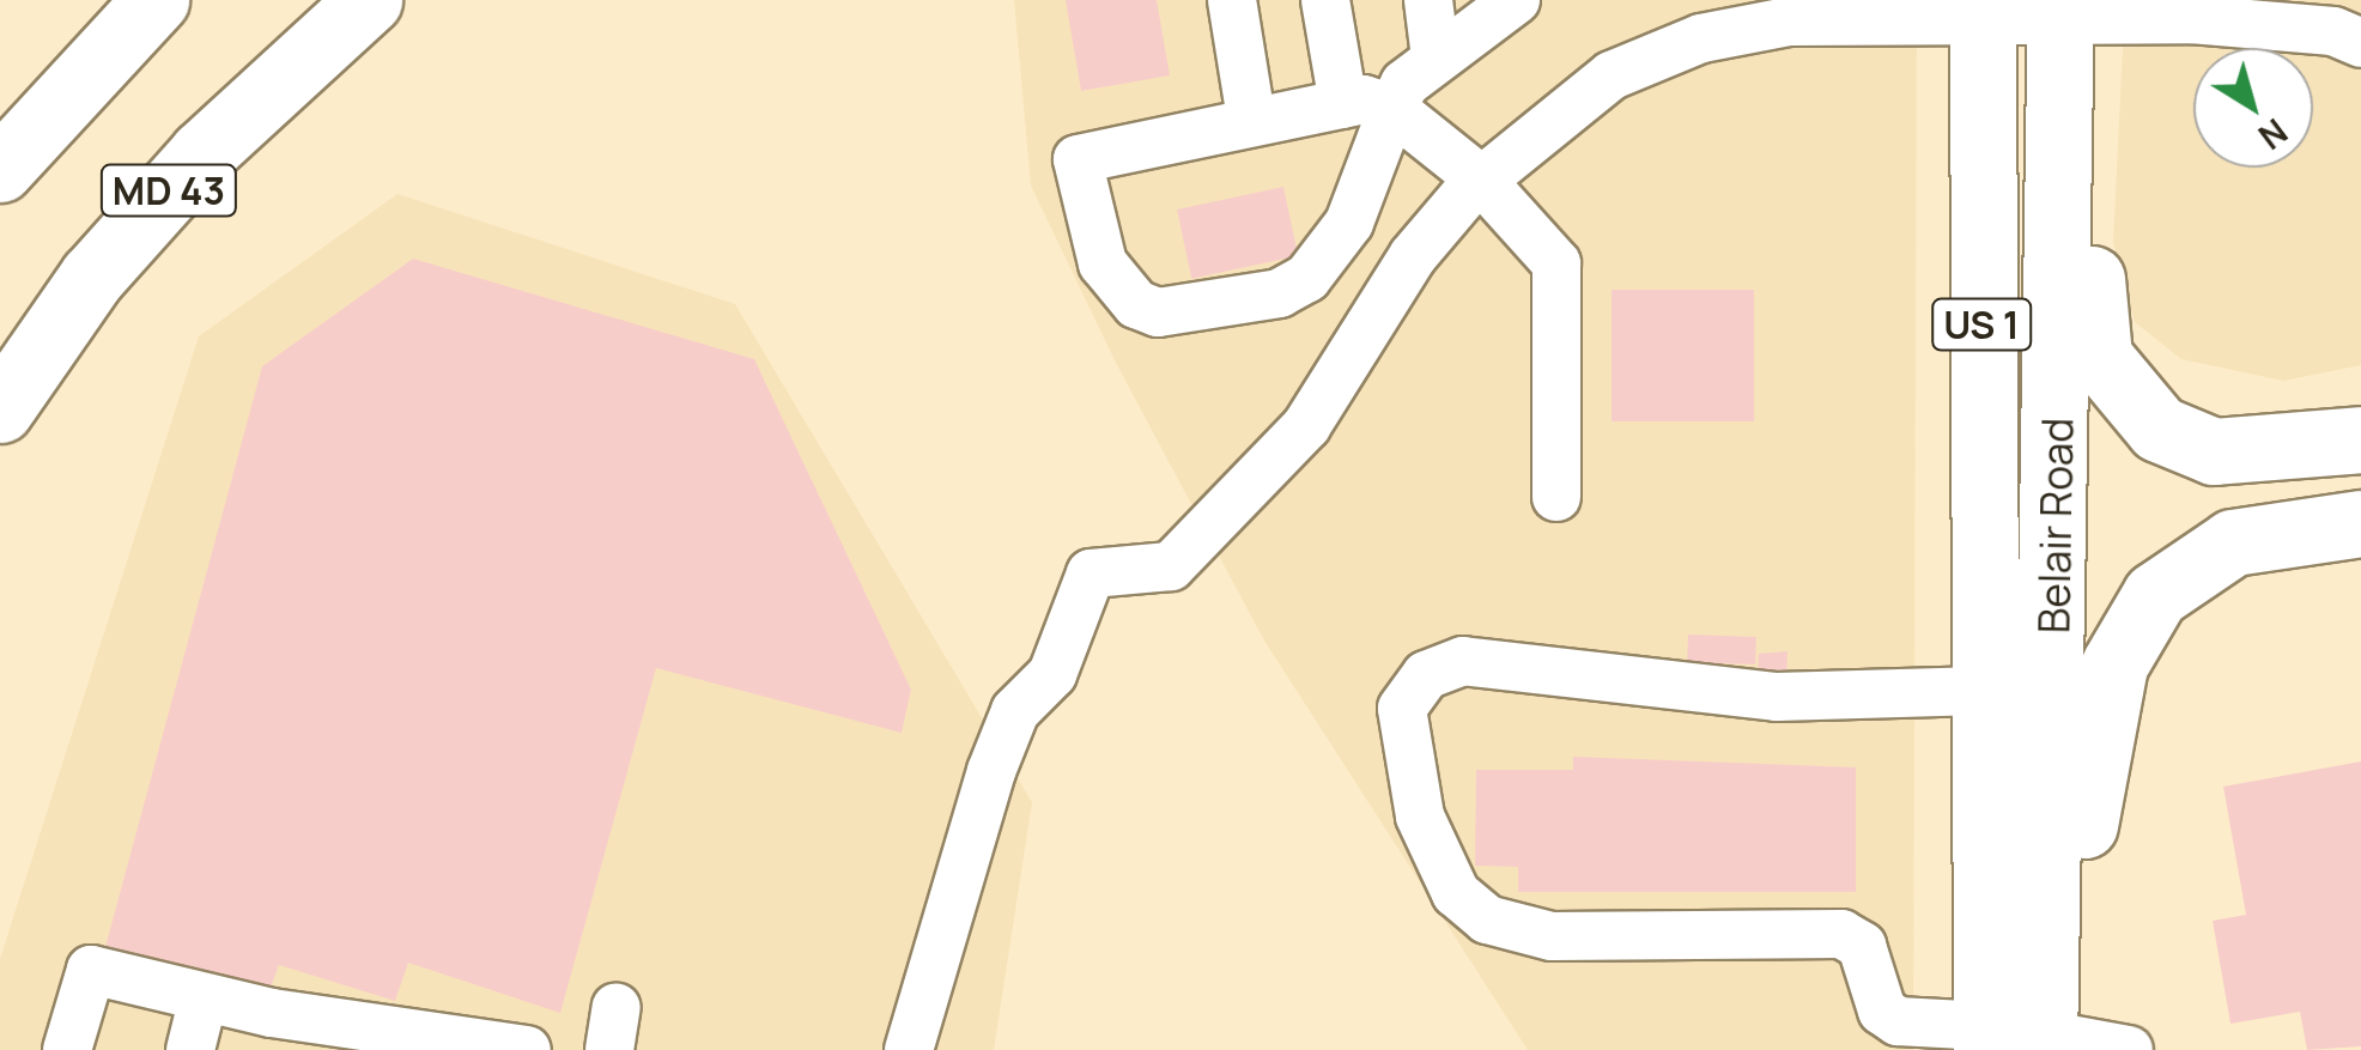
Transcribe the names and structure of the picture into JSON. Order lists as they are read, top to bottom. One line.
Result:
{"streets":{"highway":["MD 43","US 1","Belair Road"]},"north":"bottom right"}
